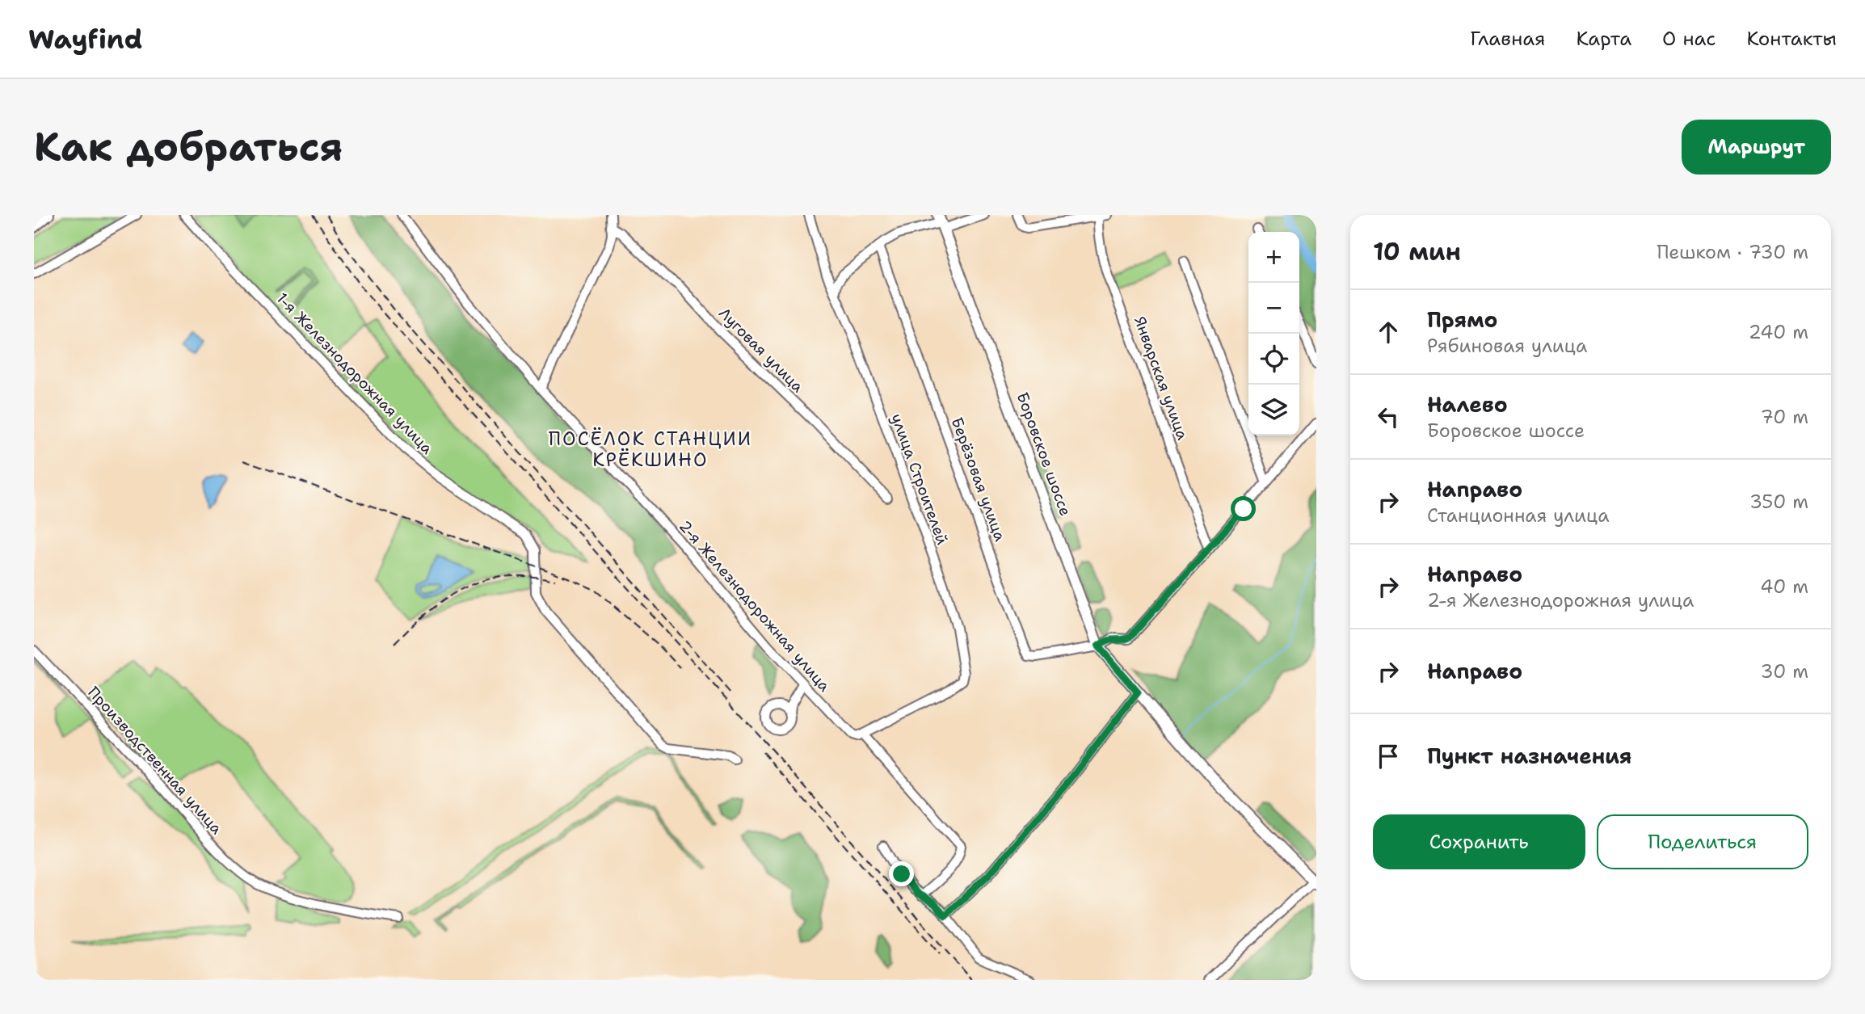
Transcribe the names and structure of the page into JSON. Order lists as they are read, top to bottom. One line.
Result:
{"streets":{"main road":["Боровское шоссе"],"street":["Луговая улица","1-я Железнодорожная улица","Январская улица","улица Строителей","Берёзовая улица","2-я Железнодорожная улица","Производственная улица"]},"crossings":[["Боровское шоссе","Берёзовая улица"],["улица Строителей","2-я Железнодорожная улица"]],"districts":["ПОСЁЛОК СТАНЦИИ КРЁКШИНО"],"page":{"header":"Wayfind","nav":["Главная","Карта","О нас","Контакты"],"buttons":["Маршрут",["Сохранить","Поделиться"]],"title":"Как добраться","heading":["10 мин","Пешком · 730 m"],"map_buttons":["+","−"],"list":[["Прямо","Рябиновая улица","240 m"],["Налево","Боровское шоссе","70 m"],["Направо","Станционная улица","350 m"],["Направо","2-я Железнодорожная улица","40 m"],["Направо","30 m"],"Пункт назначения"]}}
